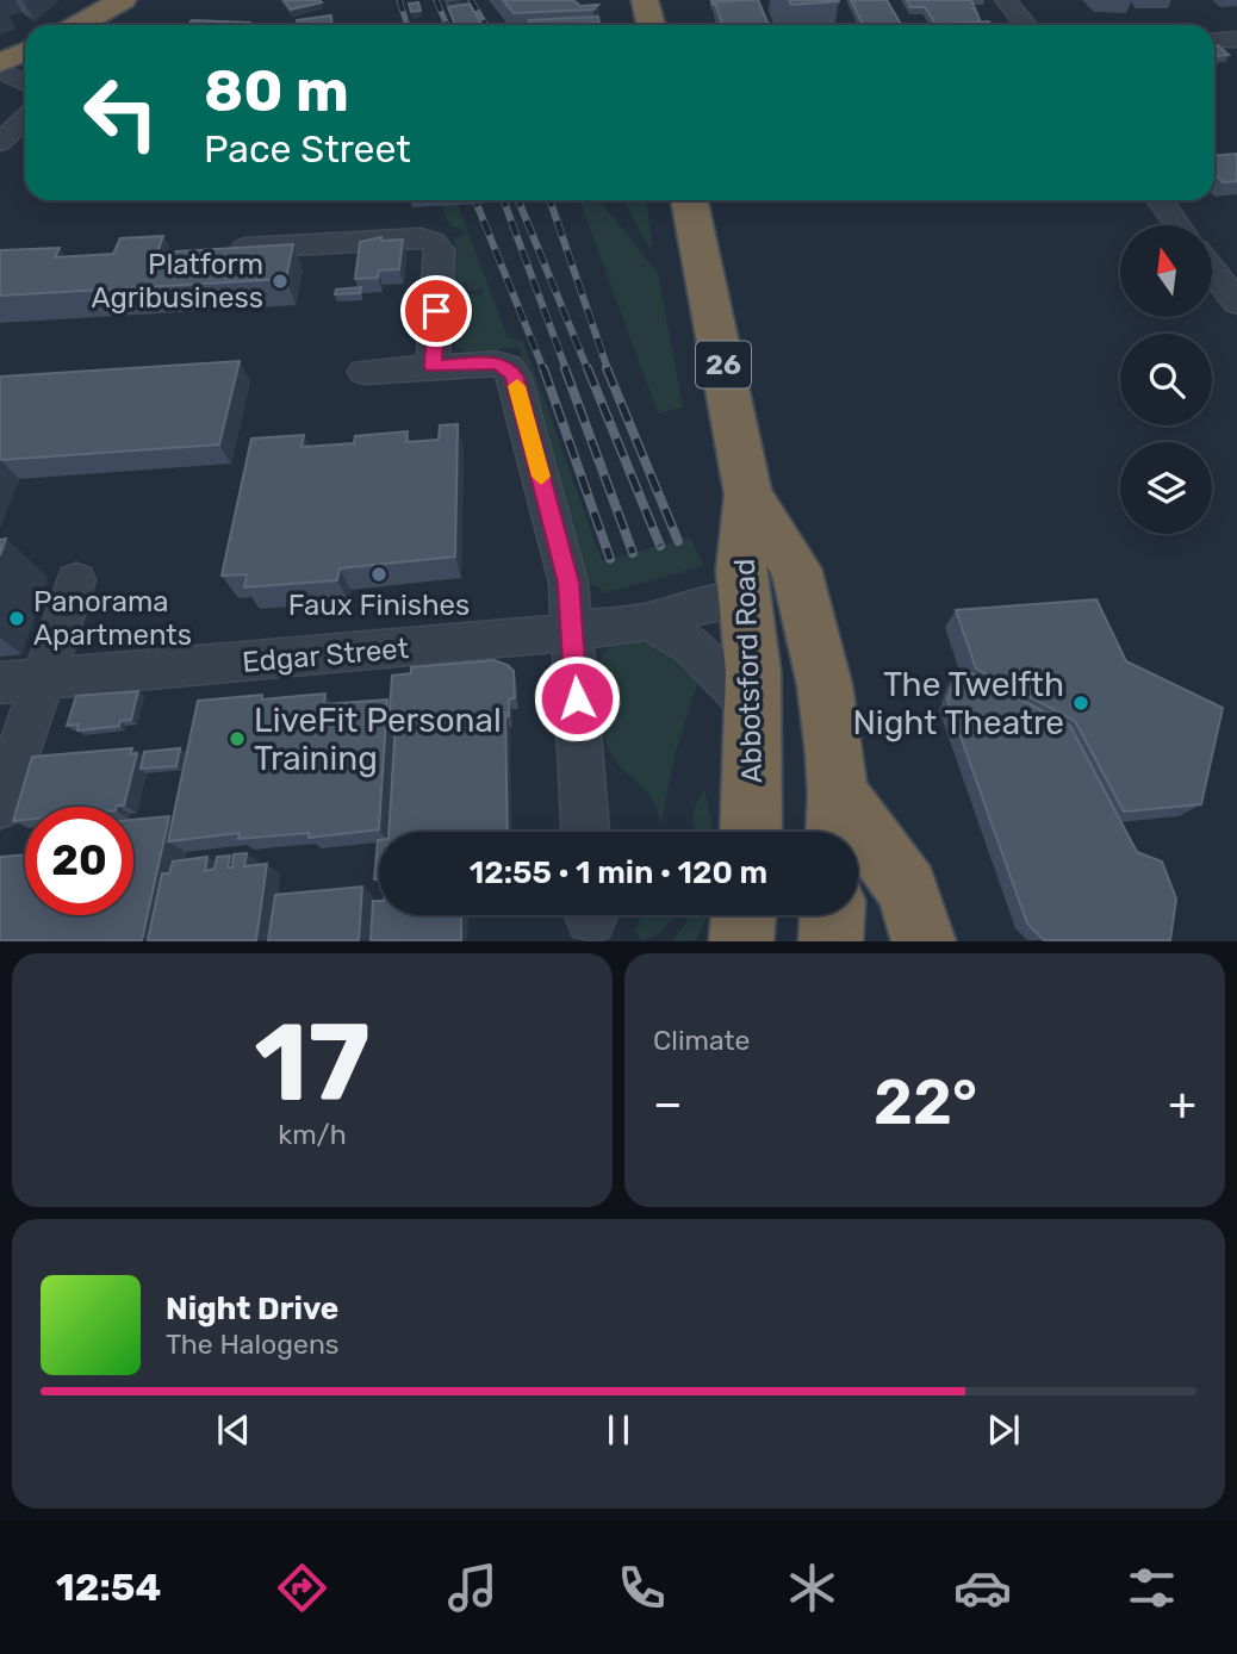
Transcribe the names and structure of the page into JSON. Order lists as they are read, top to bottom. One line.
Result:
{"streets":{"highway":["26","Abbotsford Road"],"street":["Edgar Street"]},"crossings":[["Edgar Street","Abbotsford Road"]],"places":["Platform Agribusiness","Faux Finishes","Panorama Apartments","The Twelfth Night Theatre","LiveFit Personal Training"],"north":"top","page":{"turn":["80 m","Pace Street"],"limit":"20","trip":"12:55 · 1 min · 120 m","tile":[["17","km/h"],"Climate"],"heat":["−","22°","+"],"song":["Night Drive","The Halogens"],"tabs":"12:54"}}
